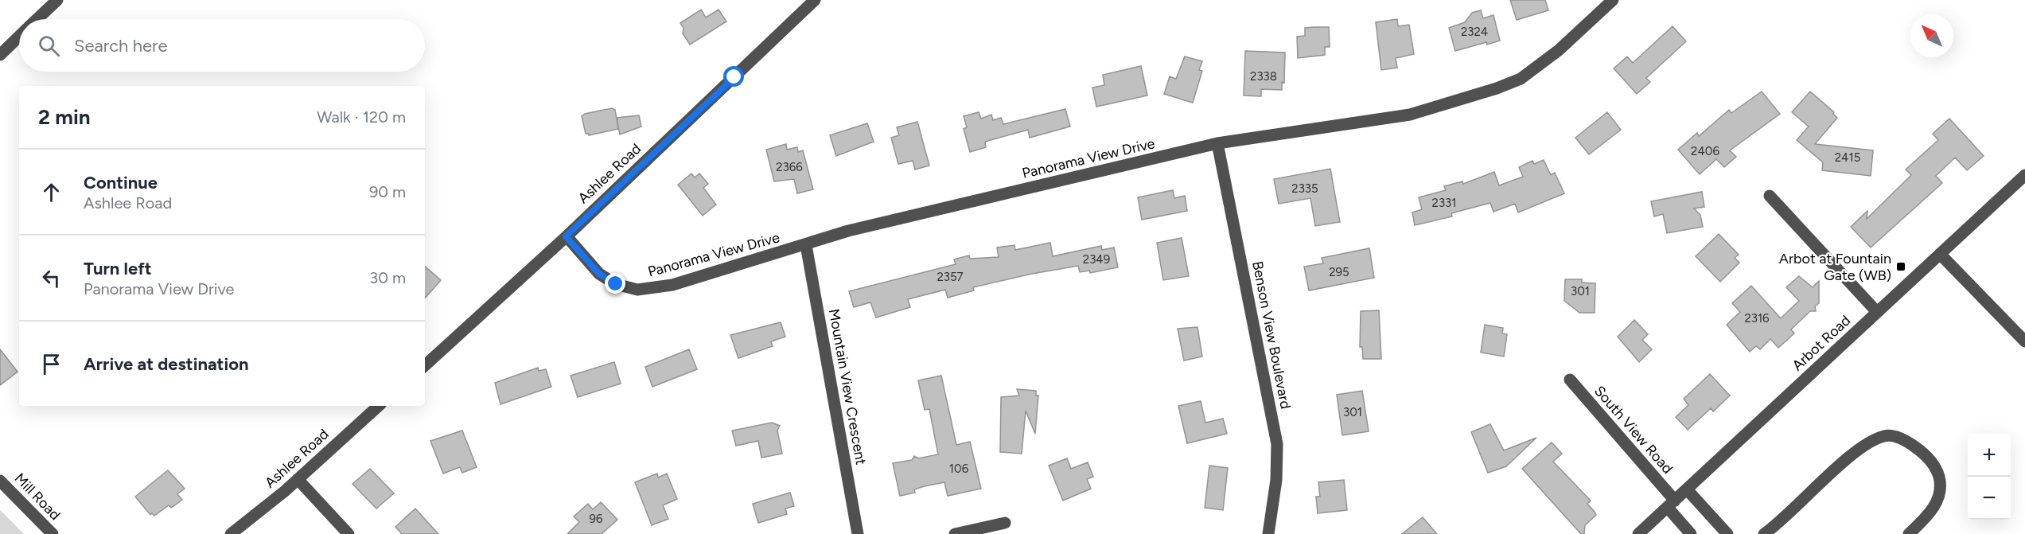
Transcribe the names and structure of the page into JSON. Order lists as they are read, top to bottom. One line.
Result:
{"streets":{"street":["Panorama View Drive","Ashlee Road","Benson View Boulevard","Arbot Road","Mountain View Crescent","South View Road","Mill Road"]},"crossings":[["Panorama View Drive","Ashlee Road"],["Panorama View Drive","Benson View Boulevard"],["Panorama View Drive","Mountain View Crescent"],["Arbot Road","South View Road"]],"places":{"transit":["Arbot at Fountain Gate (WB)"]},"house_numbers":["2324","2338","2406","2415","2366","2335","2331","2349","295","2357","301","2316","301","106","96"],"north":"top left","page":{"search":"Search here","heading":["2 min","Walk · 120 m"],"list":[["Continue","Ashlee Road","90 m"],["Turn left","Panorama View Drive","30 m"],"Arrive at destination"],"map_buttons":["+","−"]}}
